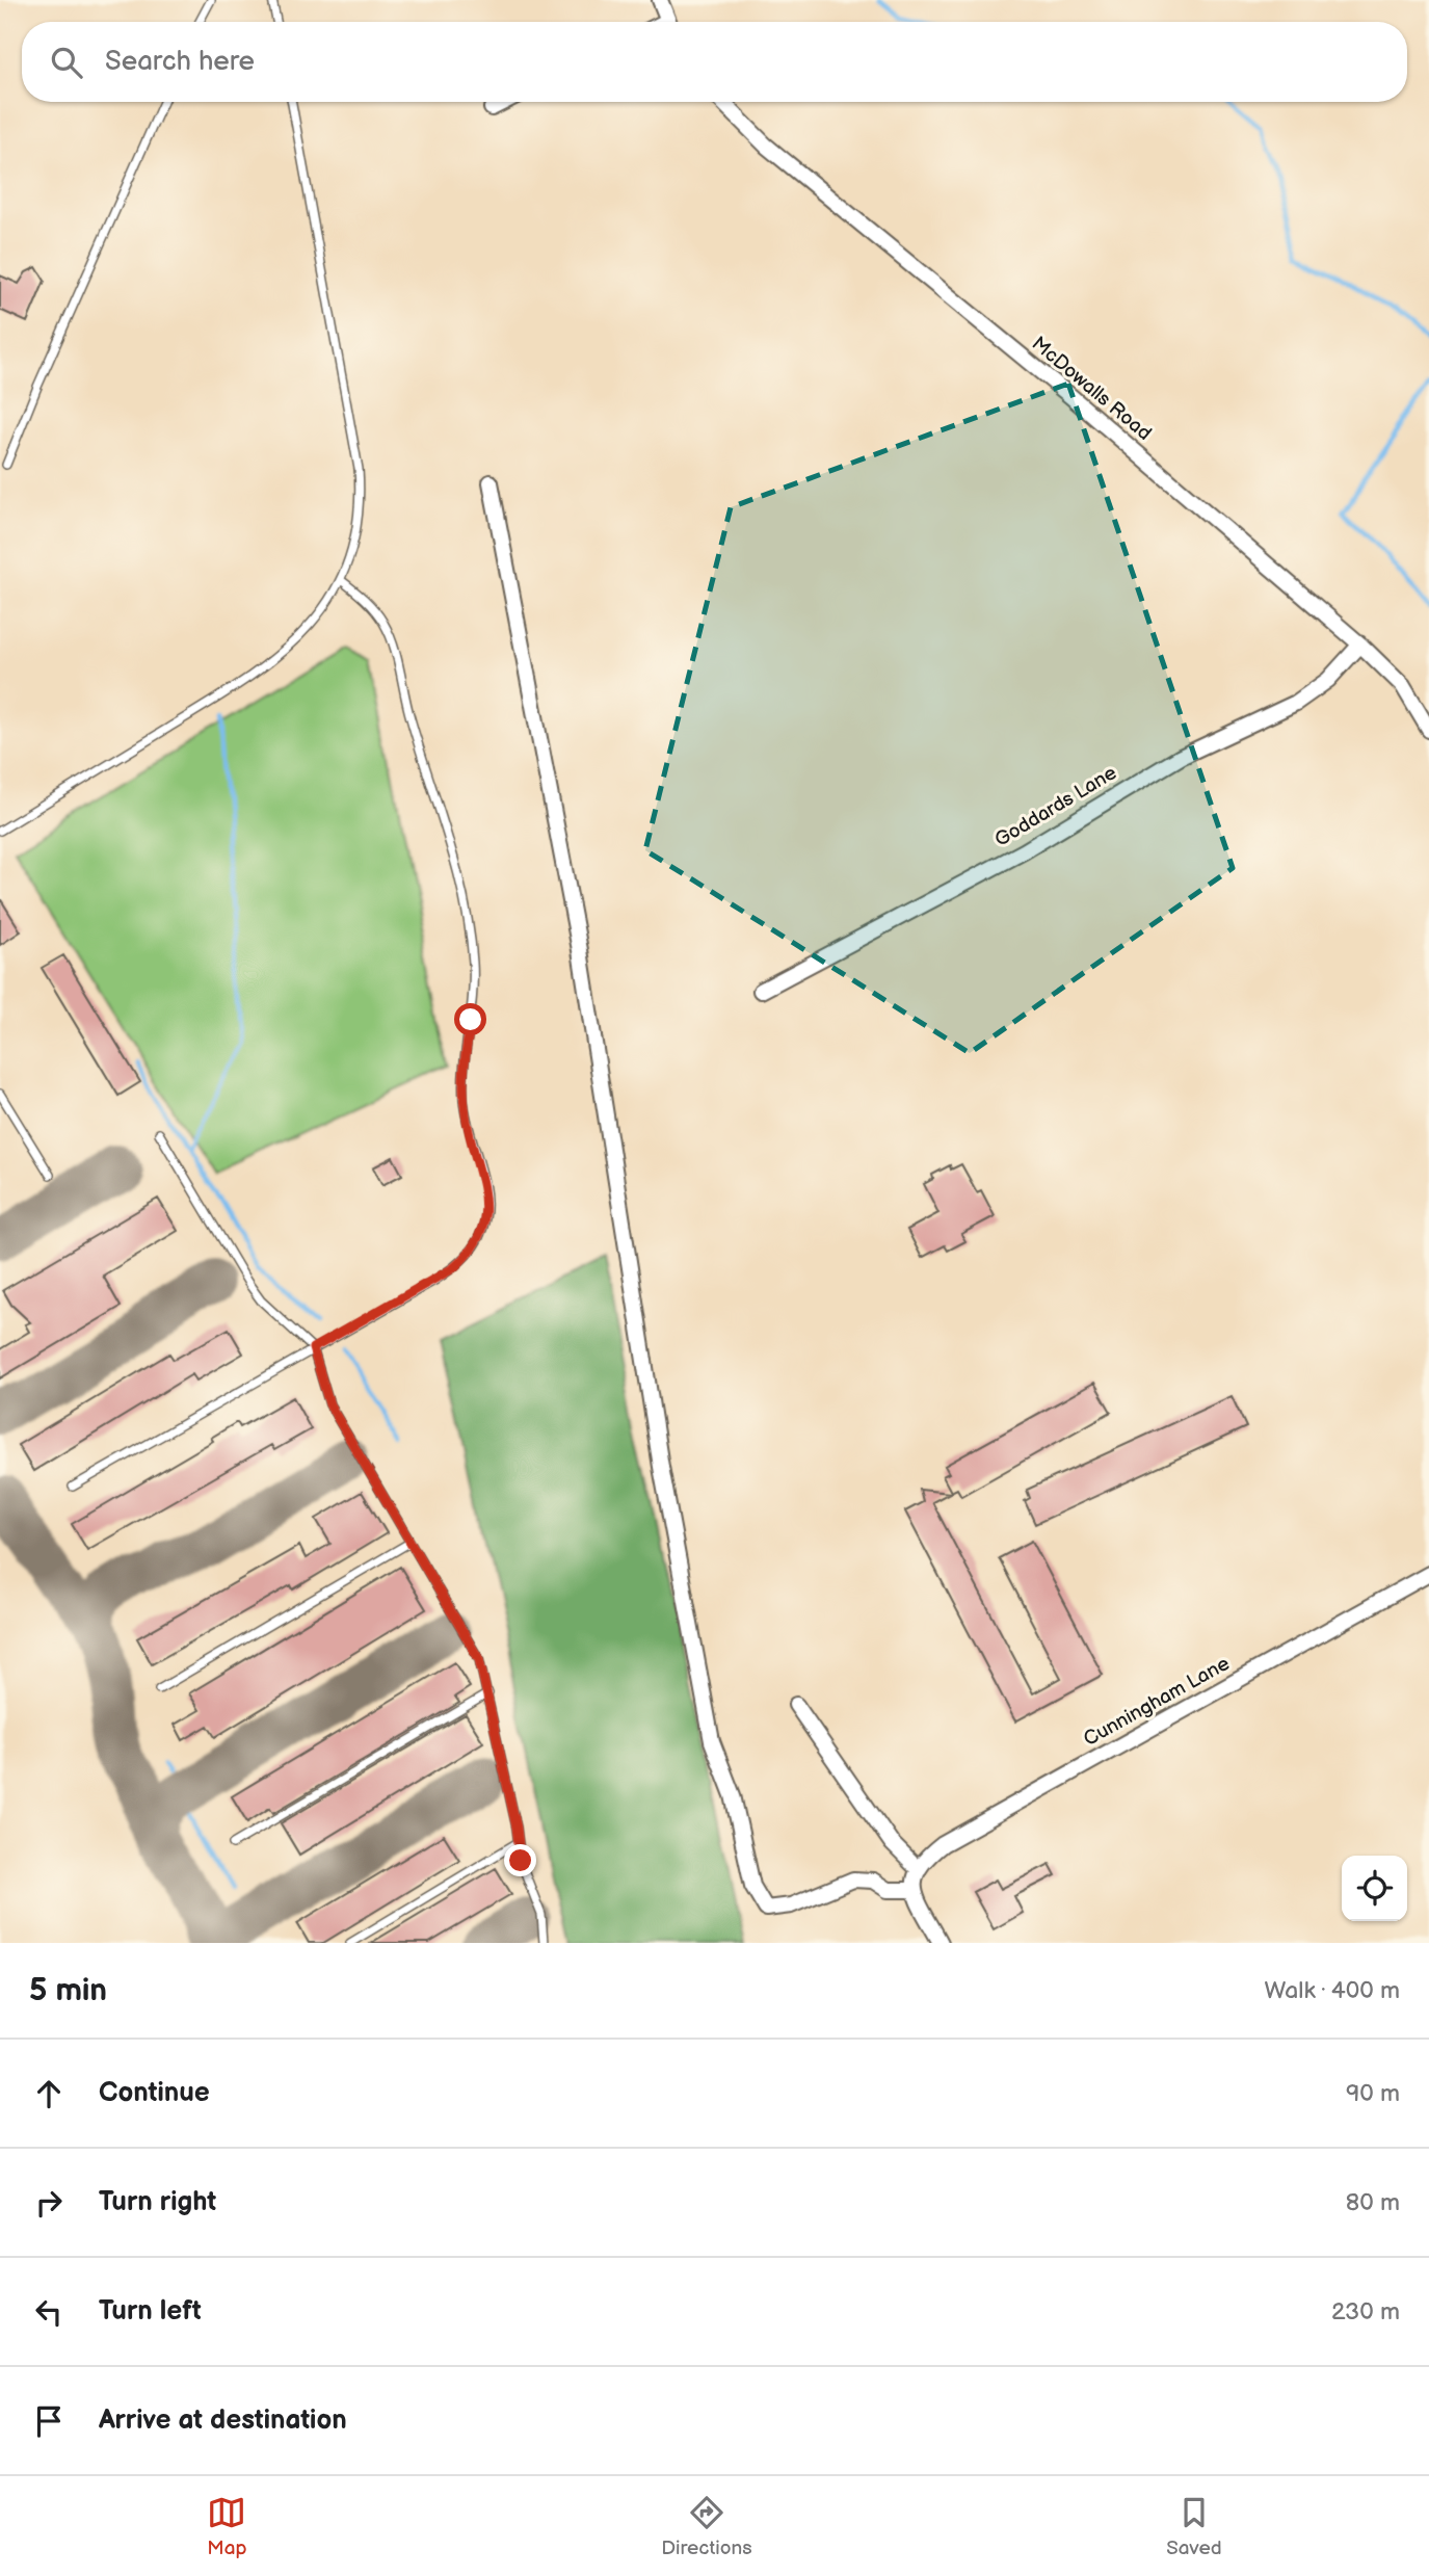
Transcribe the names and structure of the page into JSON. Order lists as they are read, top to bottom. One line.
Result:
{"streets":{"street":["McDowalls Road","Goddards Lane","Cunningham Lane"]},"crossings":[["McDowalls Road","Goddards Lane"]],"page":{"search":"Search here","heading":["5 min","Walk · 400 m"],"list":[["Continue","90 m"],["Turn right","80 m"],["Turn left","230 m"],"Arrive at destination"],"nav":["Map","Directions","Saved"]}}
